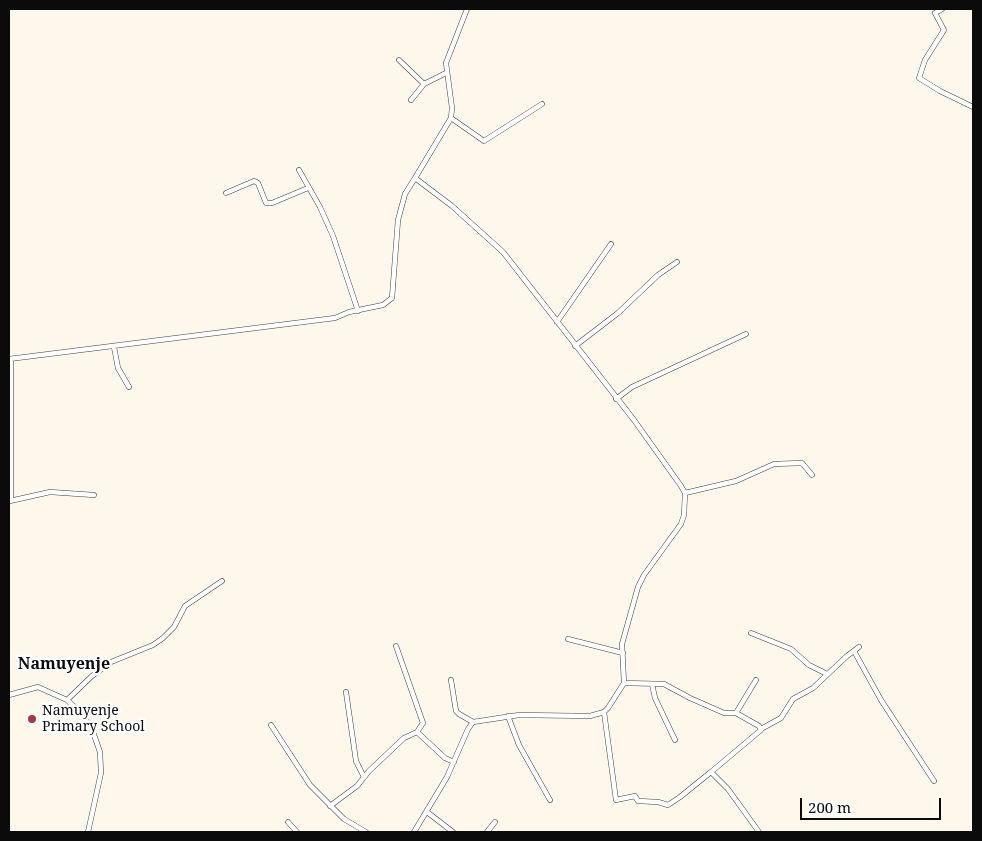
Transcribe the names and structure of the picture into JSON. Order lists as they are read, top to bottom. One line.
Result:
{"districts":["Namuyenje"],"places":["Namuyenje Primary School"],"scale_bar":"200 m"}
